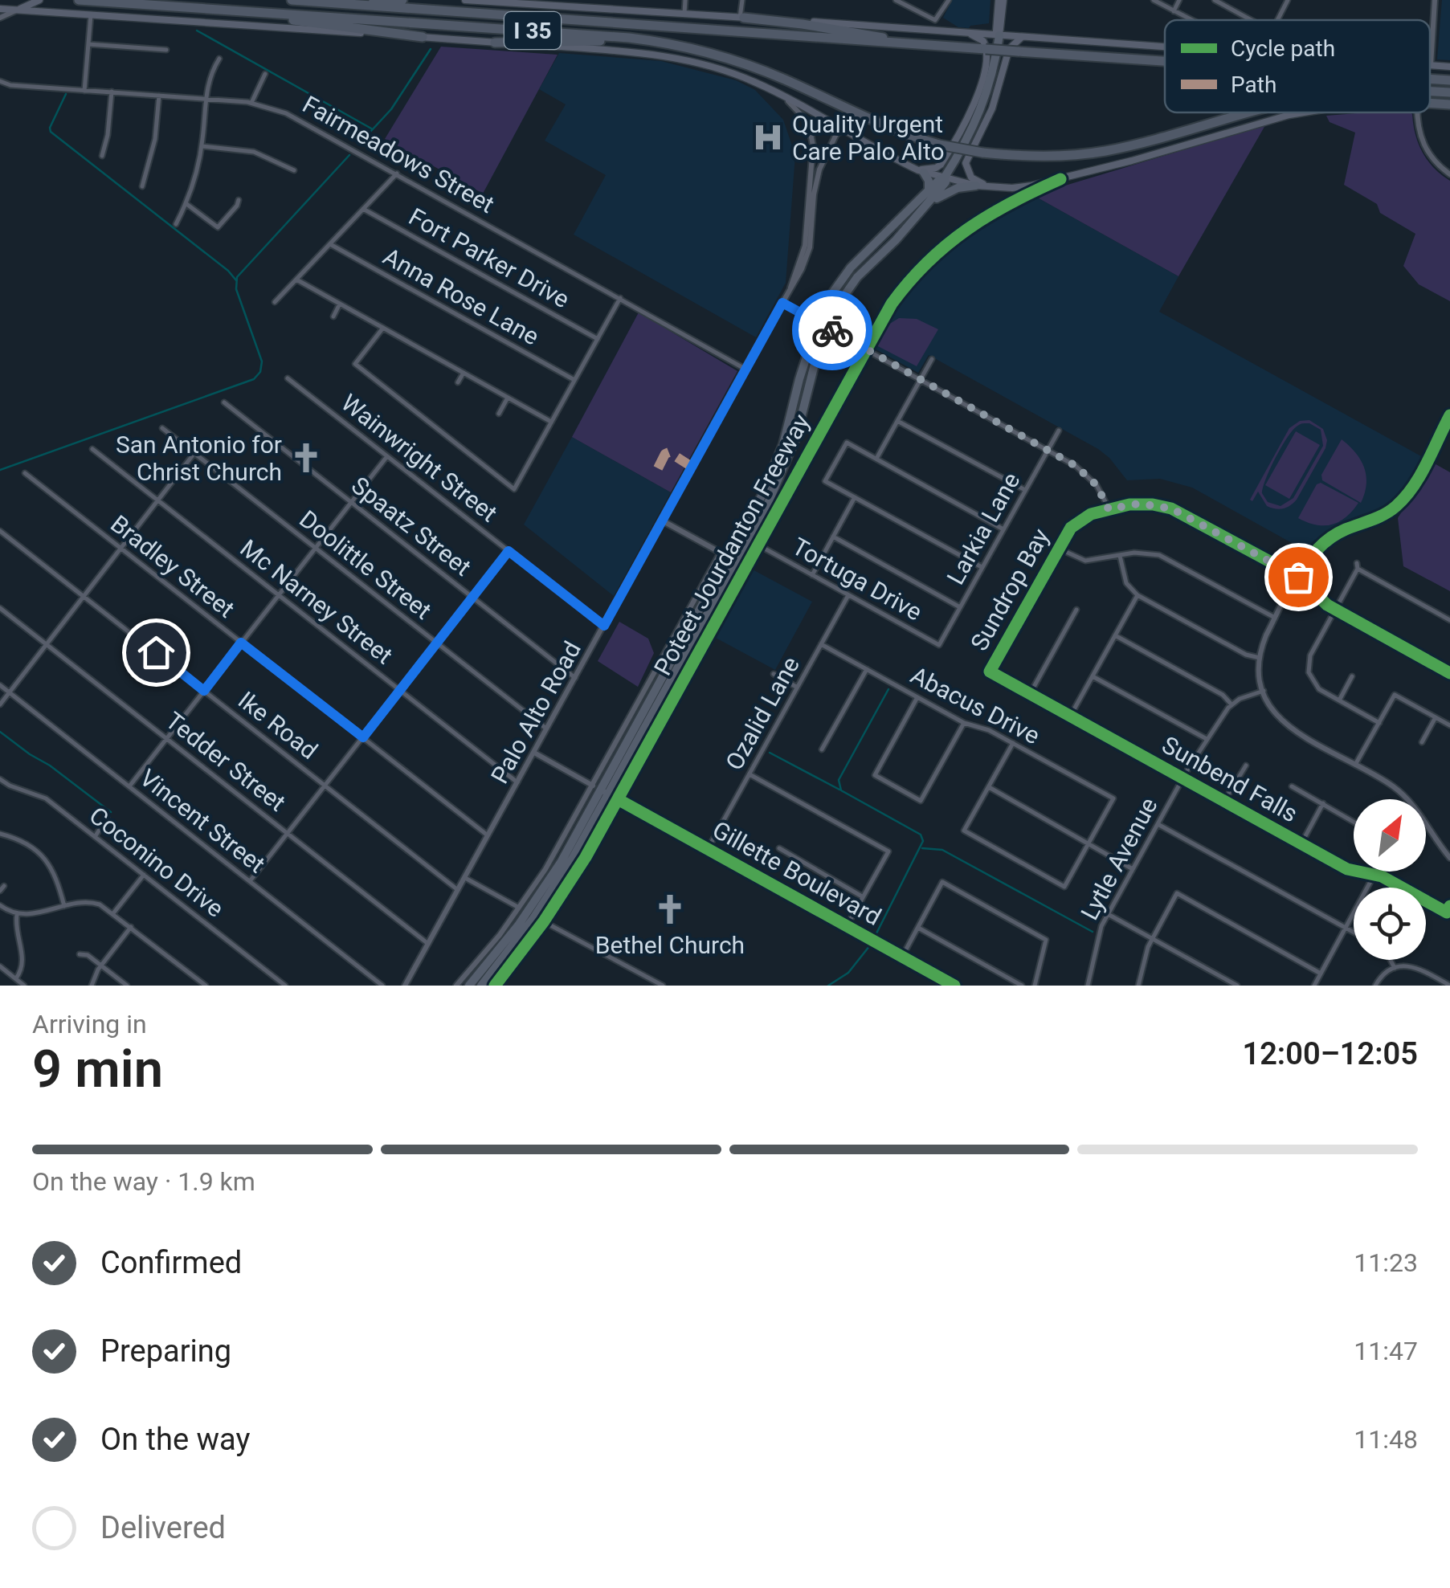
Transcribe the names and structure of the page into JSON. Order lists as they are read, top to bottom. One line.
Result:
{"streets":{"highway":["I 35"],"main road":["Poteet Jourdanton Freeway","Gillette Boulevard"],"street":["Fairmeadows Street","Fort Parker Drive","Anna Rose Lane","Wainwright Street","Spaatz Street","Larkia Lane","Doolittle Street","Bradley Street","Tortuga Drive","Sundrop Bay","Mc Narney Street","Abacus Drive","Palo Alto Road","Ozalid Lane","Ike Road","Tedder Street","Sunbend Falls","Vincent Street","Lytle Avenue","Coconino Drive"]},"crossings":[["Fairmeadows Street","Palo Alto Road"],["Wainwright Street","Palo Alto Road"],["Spaatz Street","Palo Alto Road"],["Larkia Lane","Tortuga Drive"],["Poteet Jourdanton Freeway","Tortuga Drive"],["Poteet Jourdanton Freeway","Gillette Boulevard"],["Doolittle Street","Palo Alto Road"],["Bradley Street","Palo Alto Road"],["Tortuga Drive","Ozalid Lane"],["Sundrop Bay","Sunbend Falls"],["Mc Narney Street","Palo Alto Road"],["Abacus Drive","Ozalid Lane"],["Palo Alto Road","Ike Road"],["Palo Alto Road","Tedder Street"],["Palo Alto Road","Gillette Boulevard"],["Ozalid Lane","Gillette Boulevard"],["Sunbend Falls","Lytle Avenue"]],"places":{"hospital":["Quality Urgent Care Palo Alto"],"church":["San Antonio for Christ Church","Bethel Church"]},"legend":["Cycle path","Path"],"north":"top right","page":{"heading":["9 min","Arriving in","12:00–12:05"],"bar":"On the way · 1.9 km","list":[["Confirmed","11:23"],["Preparing","11:47"],["On the way","11:48"],"Delivered"]}}
